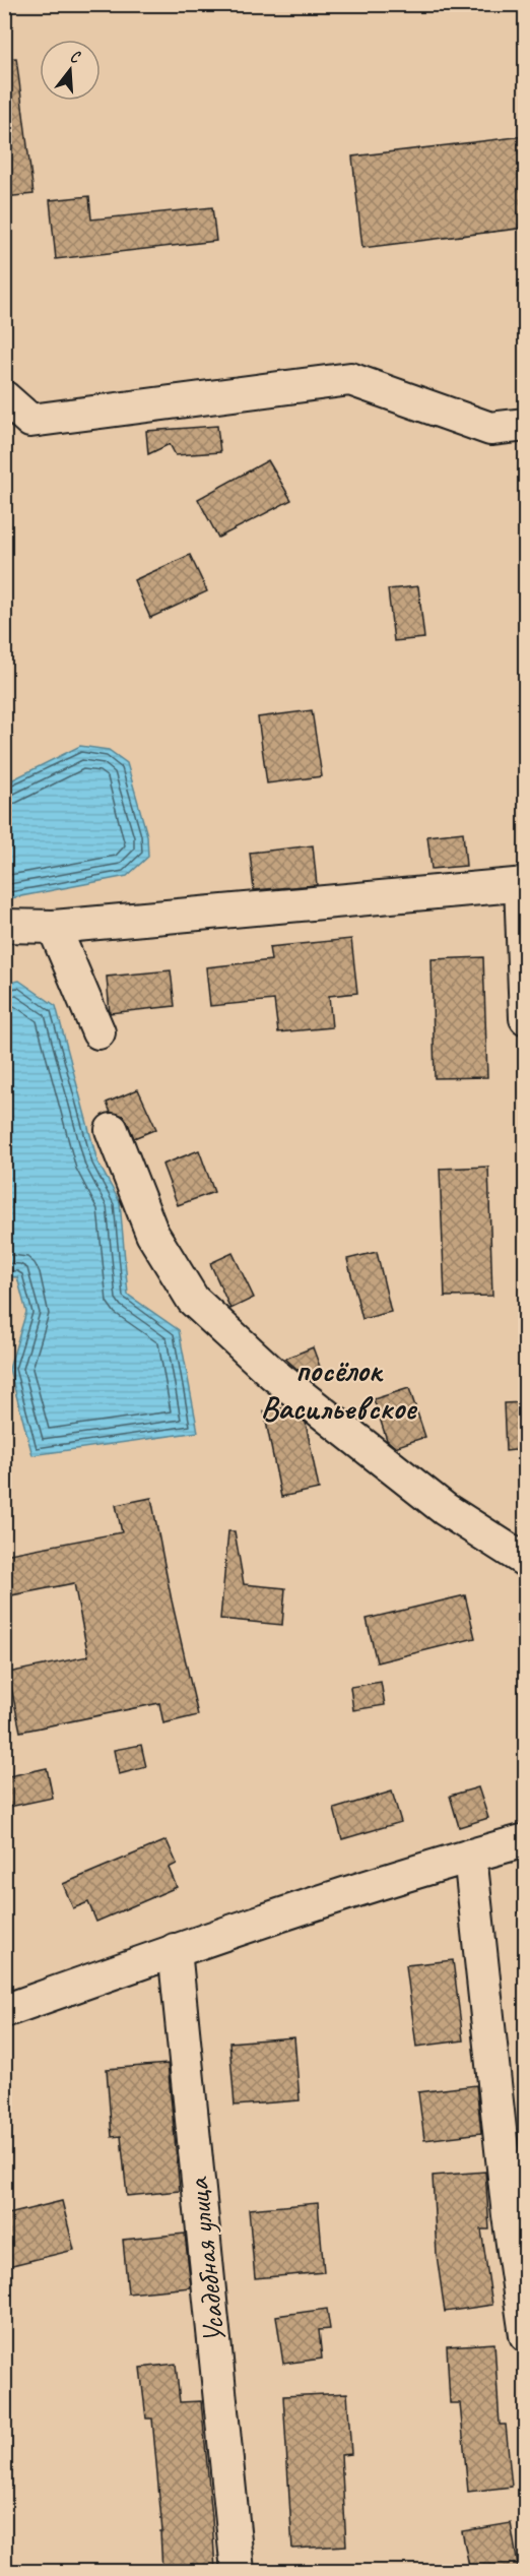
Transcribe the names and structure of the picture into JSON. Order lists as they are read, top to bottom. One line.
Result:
{"streets":{"street":["Усадебная улица"]},"districts":["посёлок Васильевское"],"north":"top"}
